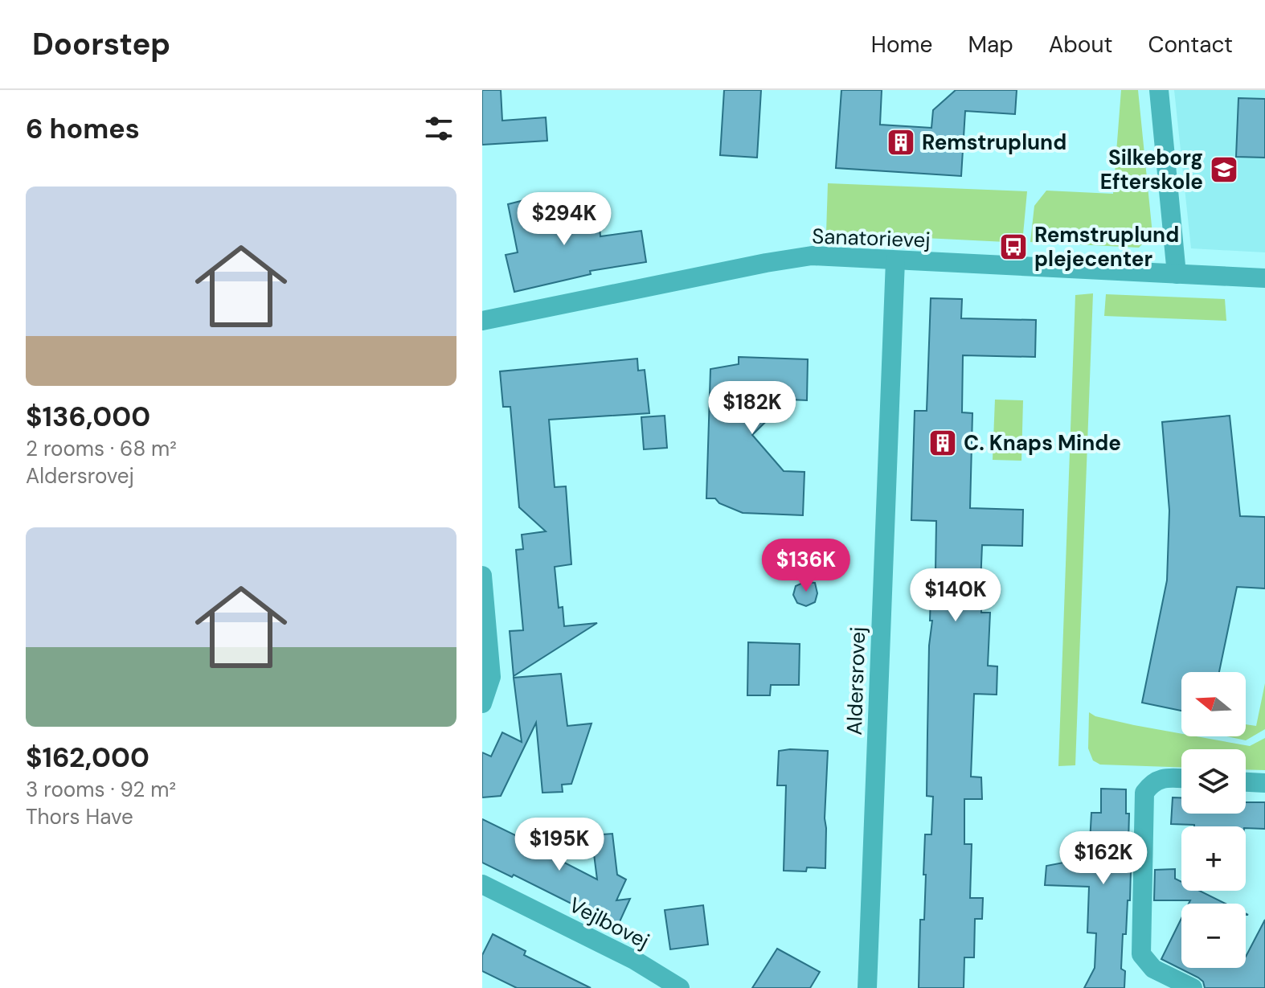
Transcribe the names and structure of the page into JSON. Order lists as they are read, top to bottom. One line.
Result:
{"streets":{"street":["Sanatorievej","Aldersrovej","Vejlbovej"]},"crossings":[["Sanatorievej","Aldersrovej"]],"places":{"building":["Remstruplund","C. Knaps Minde"],"school or university":["Silkeborg Efterskole"],"bus stop":["Remstruplund plejecenter"]},"north":"left","page":{"header":"Doorstep","nav":["Home","Map","About","Contact"],"heading":"6 homes","list":[{"name":"$136,000","note":"2 rooms · 68 m² · Aldersrovej"},{"name":"$162,000","note":"3 rooms · 92 m² · Thors Have"}],"price":["$294K","$182K","$136K","$140K","$195K","$162K"],"map_buttons":["+","−"]}}
